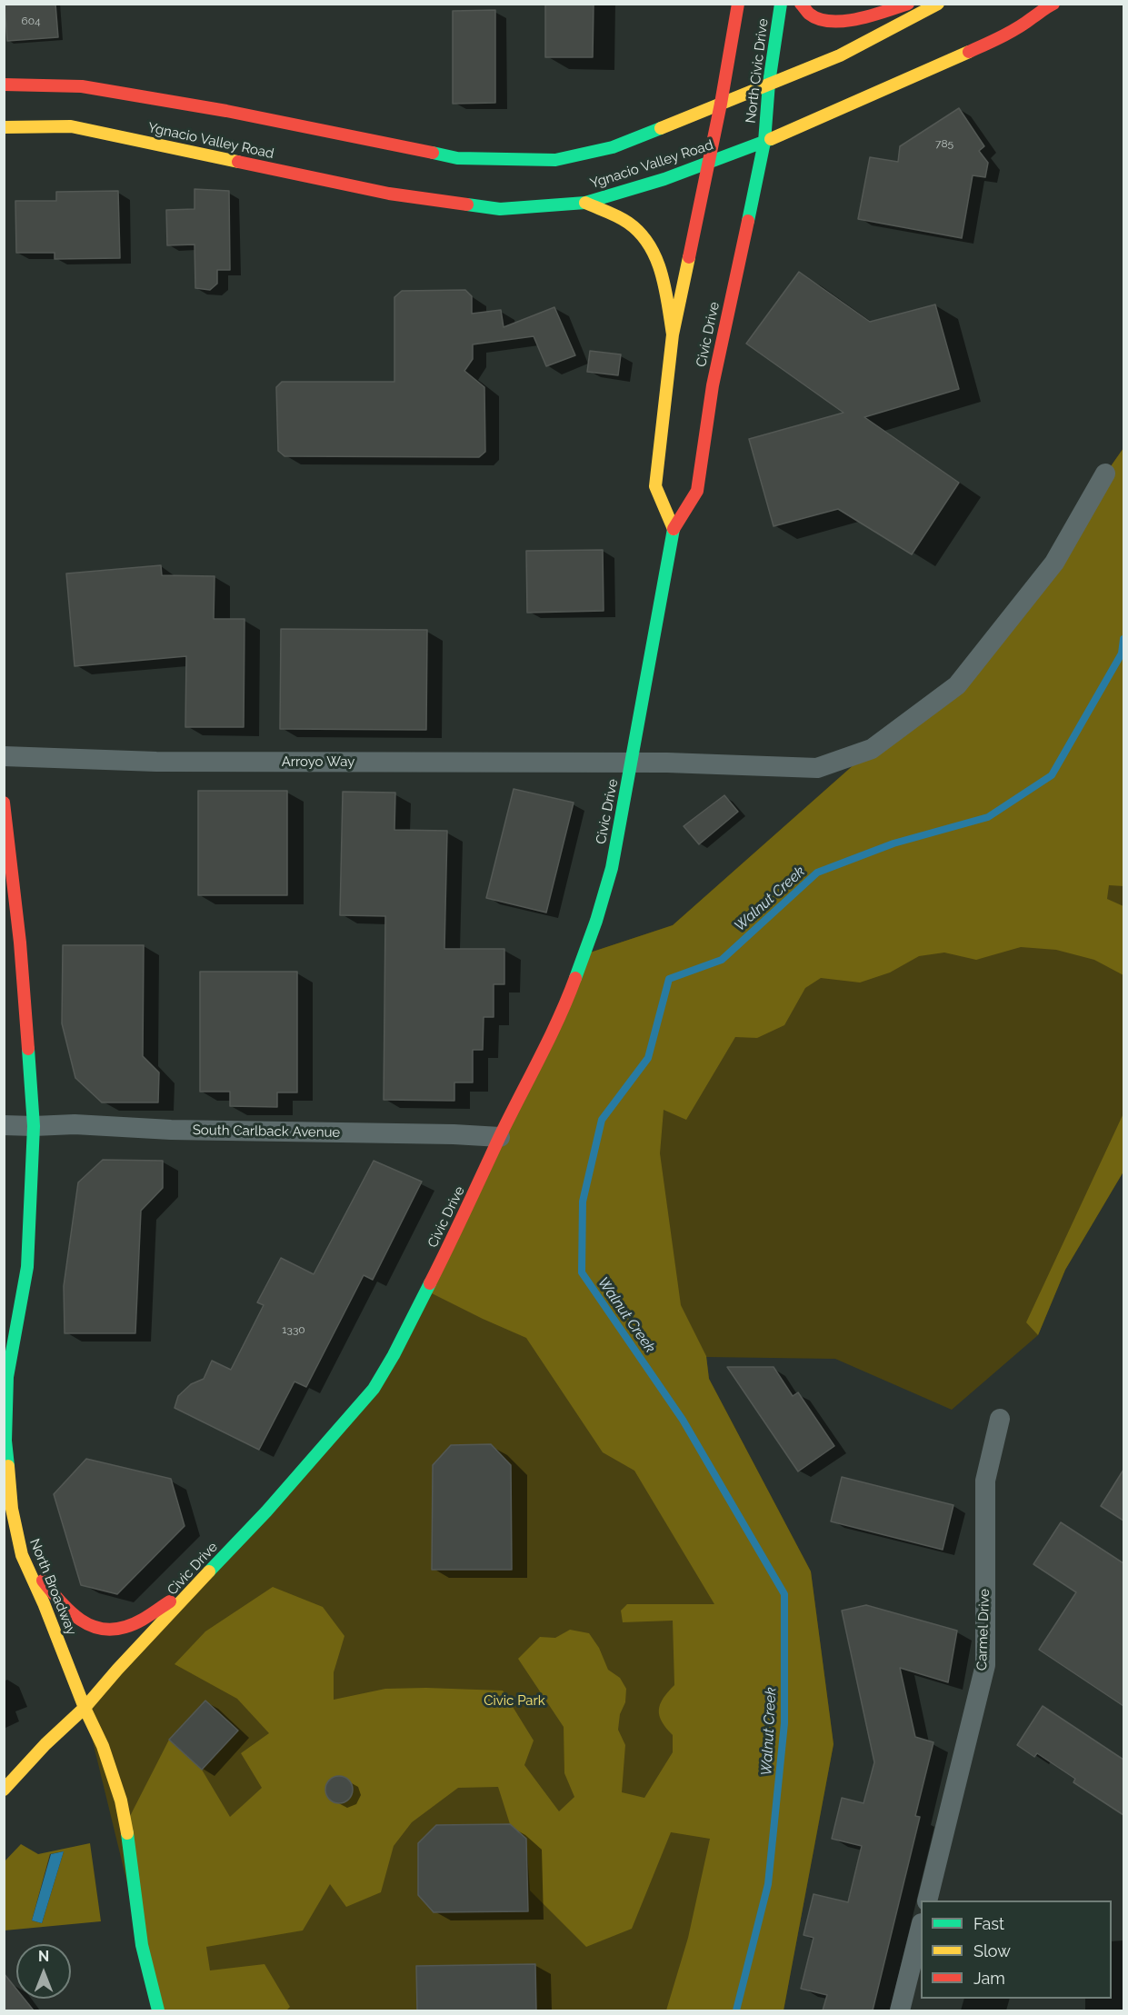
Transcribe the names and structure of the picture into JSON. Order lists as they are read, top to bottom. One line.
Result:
{"streets":{"main road":["North Civic Drive","Ygnacio Valley Road","Civic Drive","North Broadway"],"street":["Arroyo Way","South Carlback Avenue","Carmel Drive"]},"crossings":[["North Civic Drive","Ygnacio Valley Road"],["North Civic Drive","Civic Drive"],["Ygnacio Valley Road","Civic Drive"],["Civic Drive","Arroyo Way"],["Civic Drive","South Carlback Avenue"],["Civic Drive","North Broadway"],["South Carlback Avenue","North Broadway"]],"water":["Walnut Creek"],"parks":["Civic Park"],"house_numbers":["604","785","1330"],"legend":["Fast","Slow","Jam"],"north":"top"}
